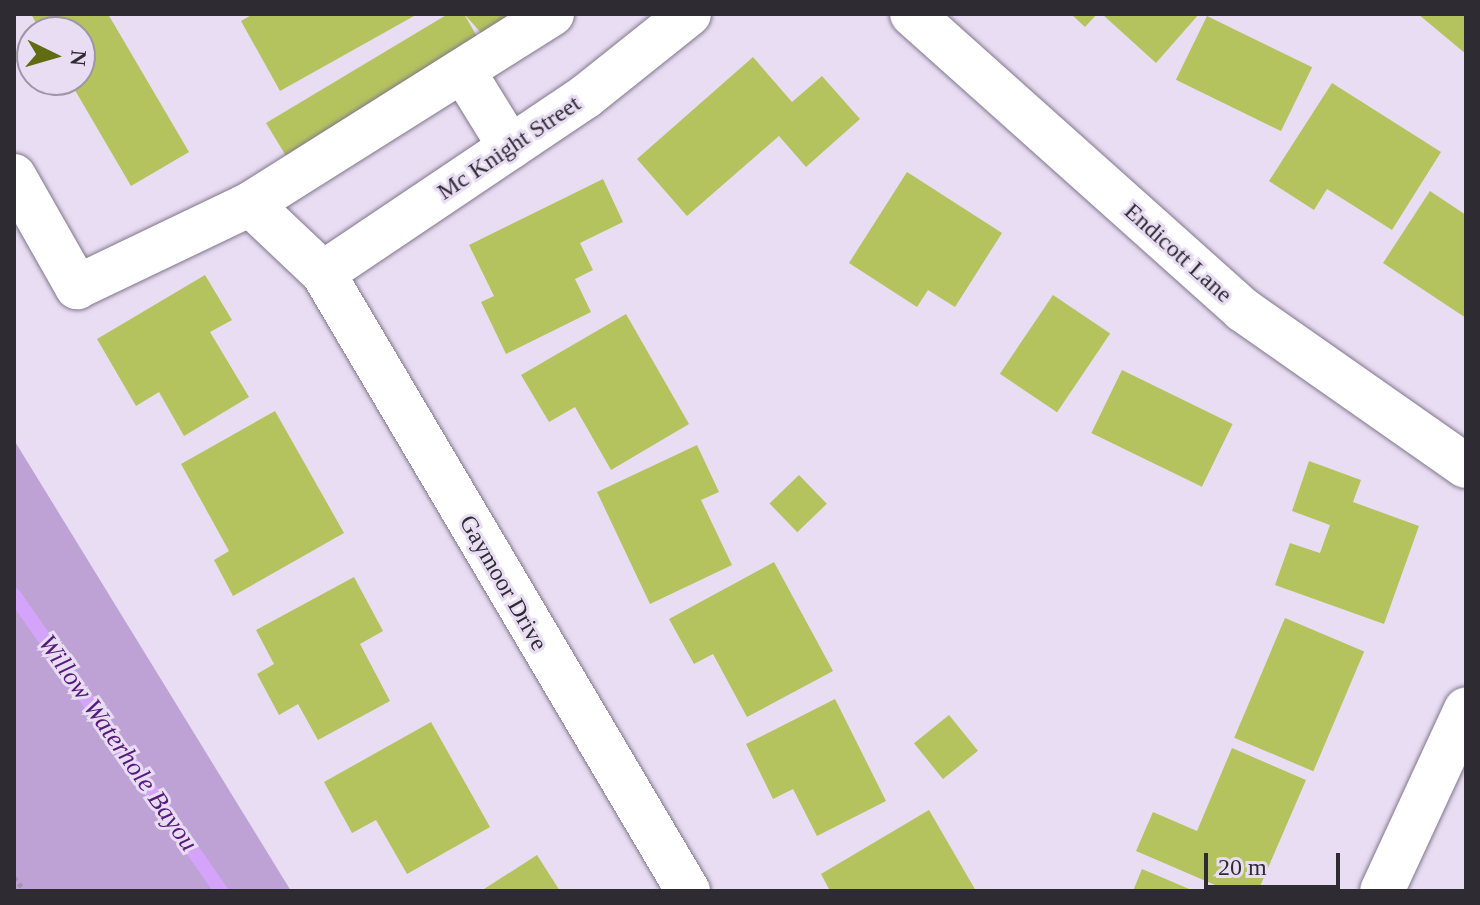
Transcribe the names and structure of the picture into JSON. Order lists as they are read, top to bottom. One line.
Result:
{"streets":{"street":["Mc Knight Street","Endicott Lane","Gaymoor Drive"]},"crossings":[["Mc Knight Street","Gaymoor Drive"]],"water":["Willow Waterhole Bayou"],"scale_bar":"20 m","north":"right"}
